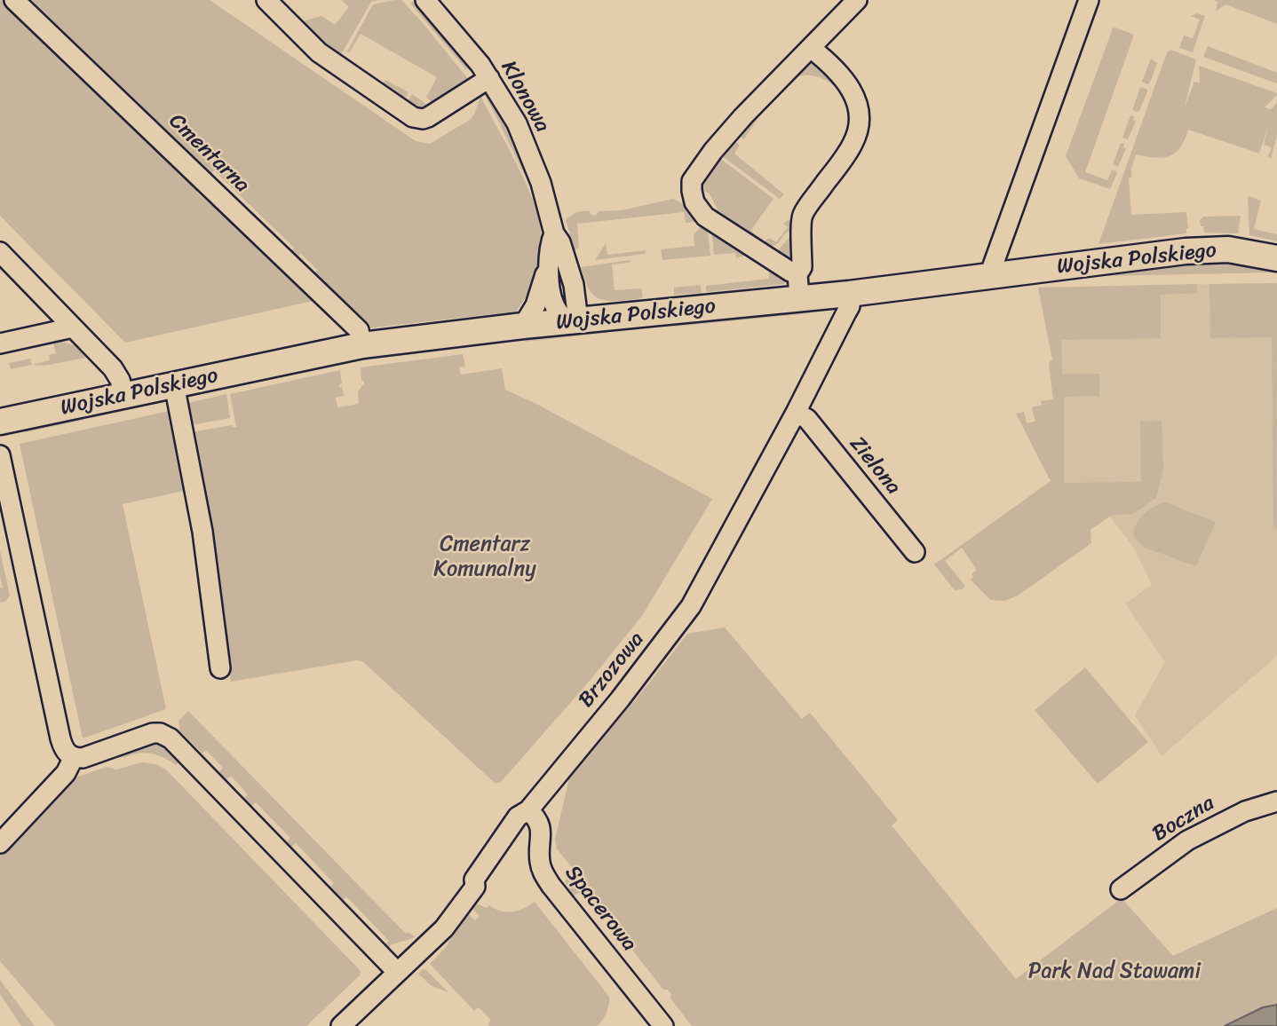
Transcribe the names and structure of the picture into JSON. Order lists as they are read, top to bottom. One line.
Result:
{"streets":{"main road":["Wojska Polskiego"],"street":["Klonowa","Cmentarna","Zielona","Brzozowa","Boczna","Spacerowa"]},"crossings":[["Klonowa","Wojska Polskiego"],["Cmentarna","Wojska Polskiego"],["Wojska Polskiego","Brzozowa"],["Zielona","Brzozowa"],["Brzozowa","Spacerowa"]],"parks":["Cmentarz Komunalny","Park Nad Stawami"]}
